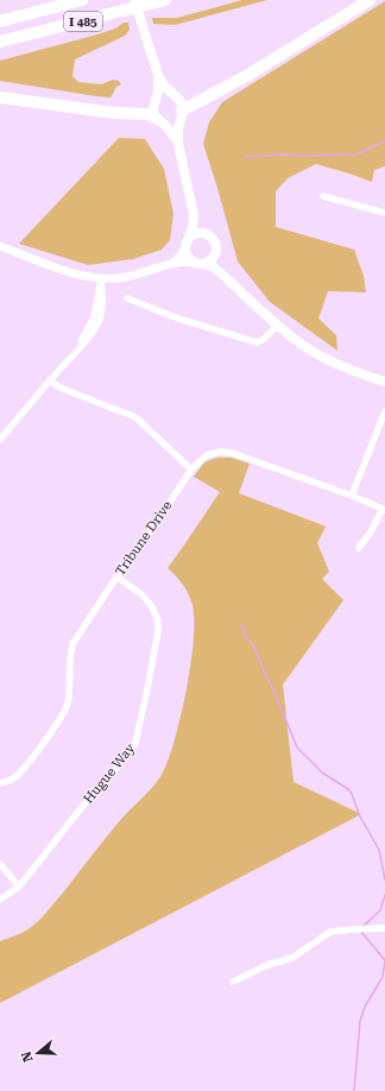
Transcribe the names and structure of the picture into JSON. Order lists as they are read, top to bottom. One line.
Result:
{"streets":{"highway":["I 485"],"street":["Tribune Drive","Hugue Way"]},"crossings":[["Tribune Drive","Hugue Way"]],"north":"left"}
